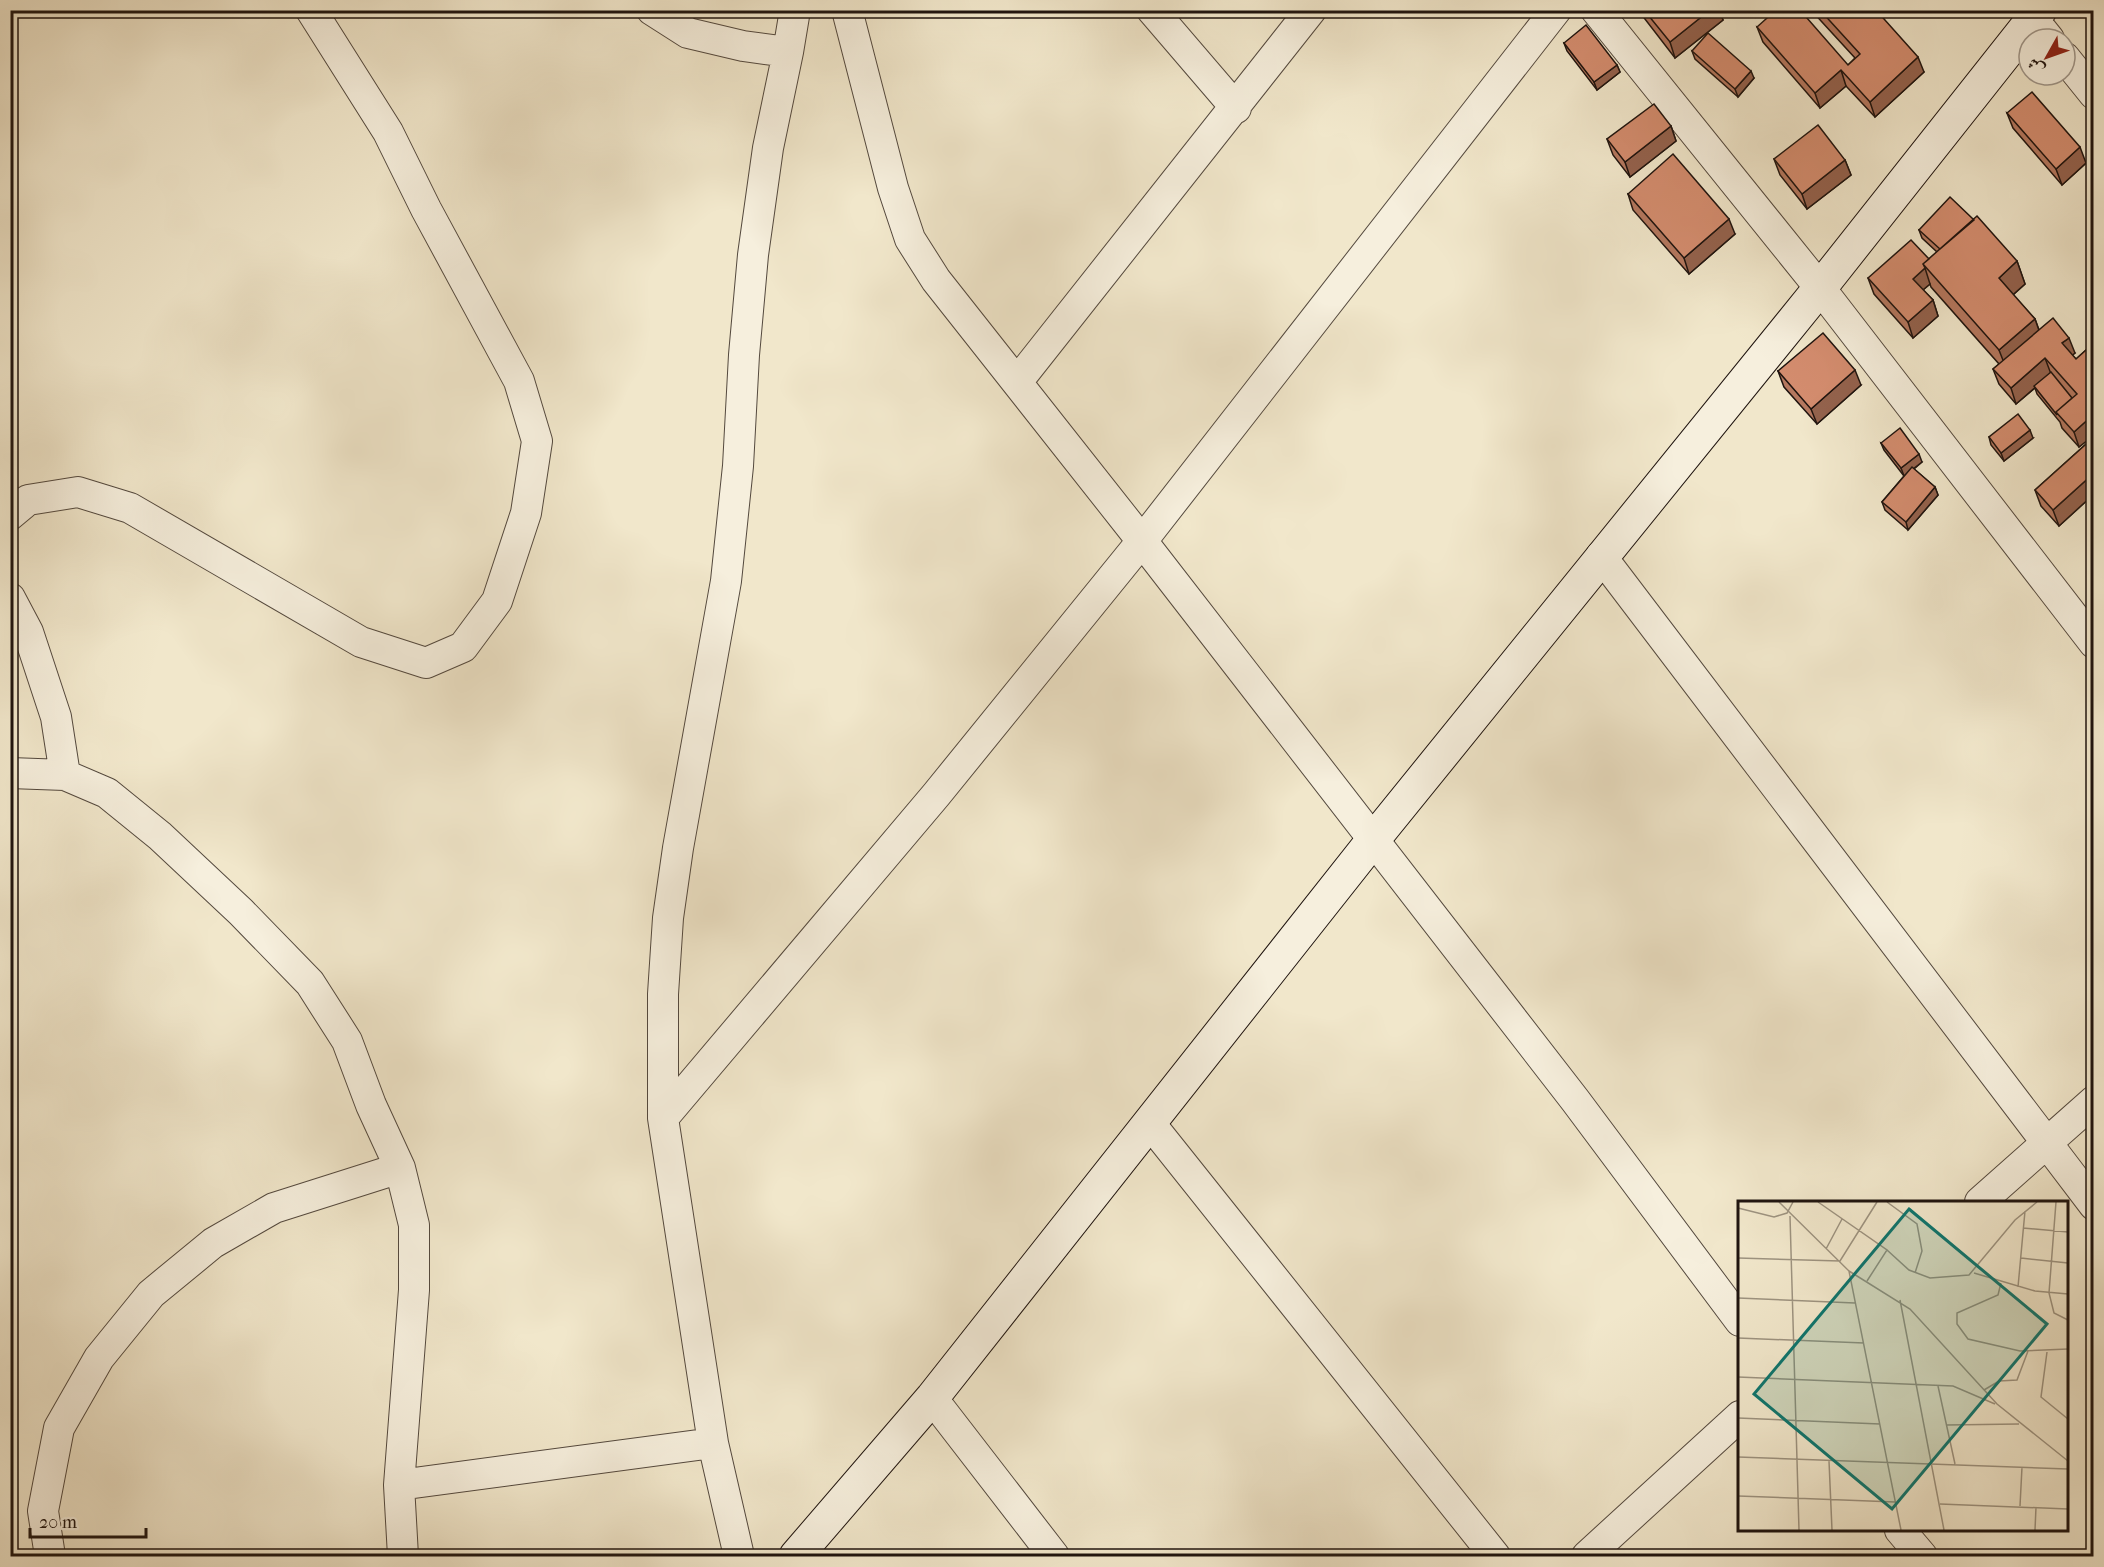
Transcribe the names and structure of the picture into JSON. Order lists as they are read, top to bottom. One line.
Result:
{"scale_bar":"20 m","north":"bottom left"}
